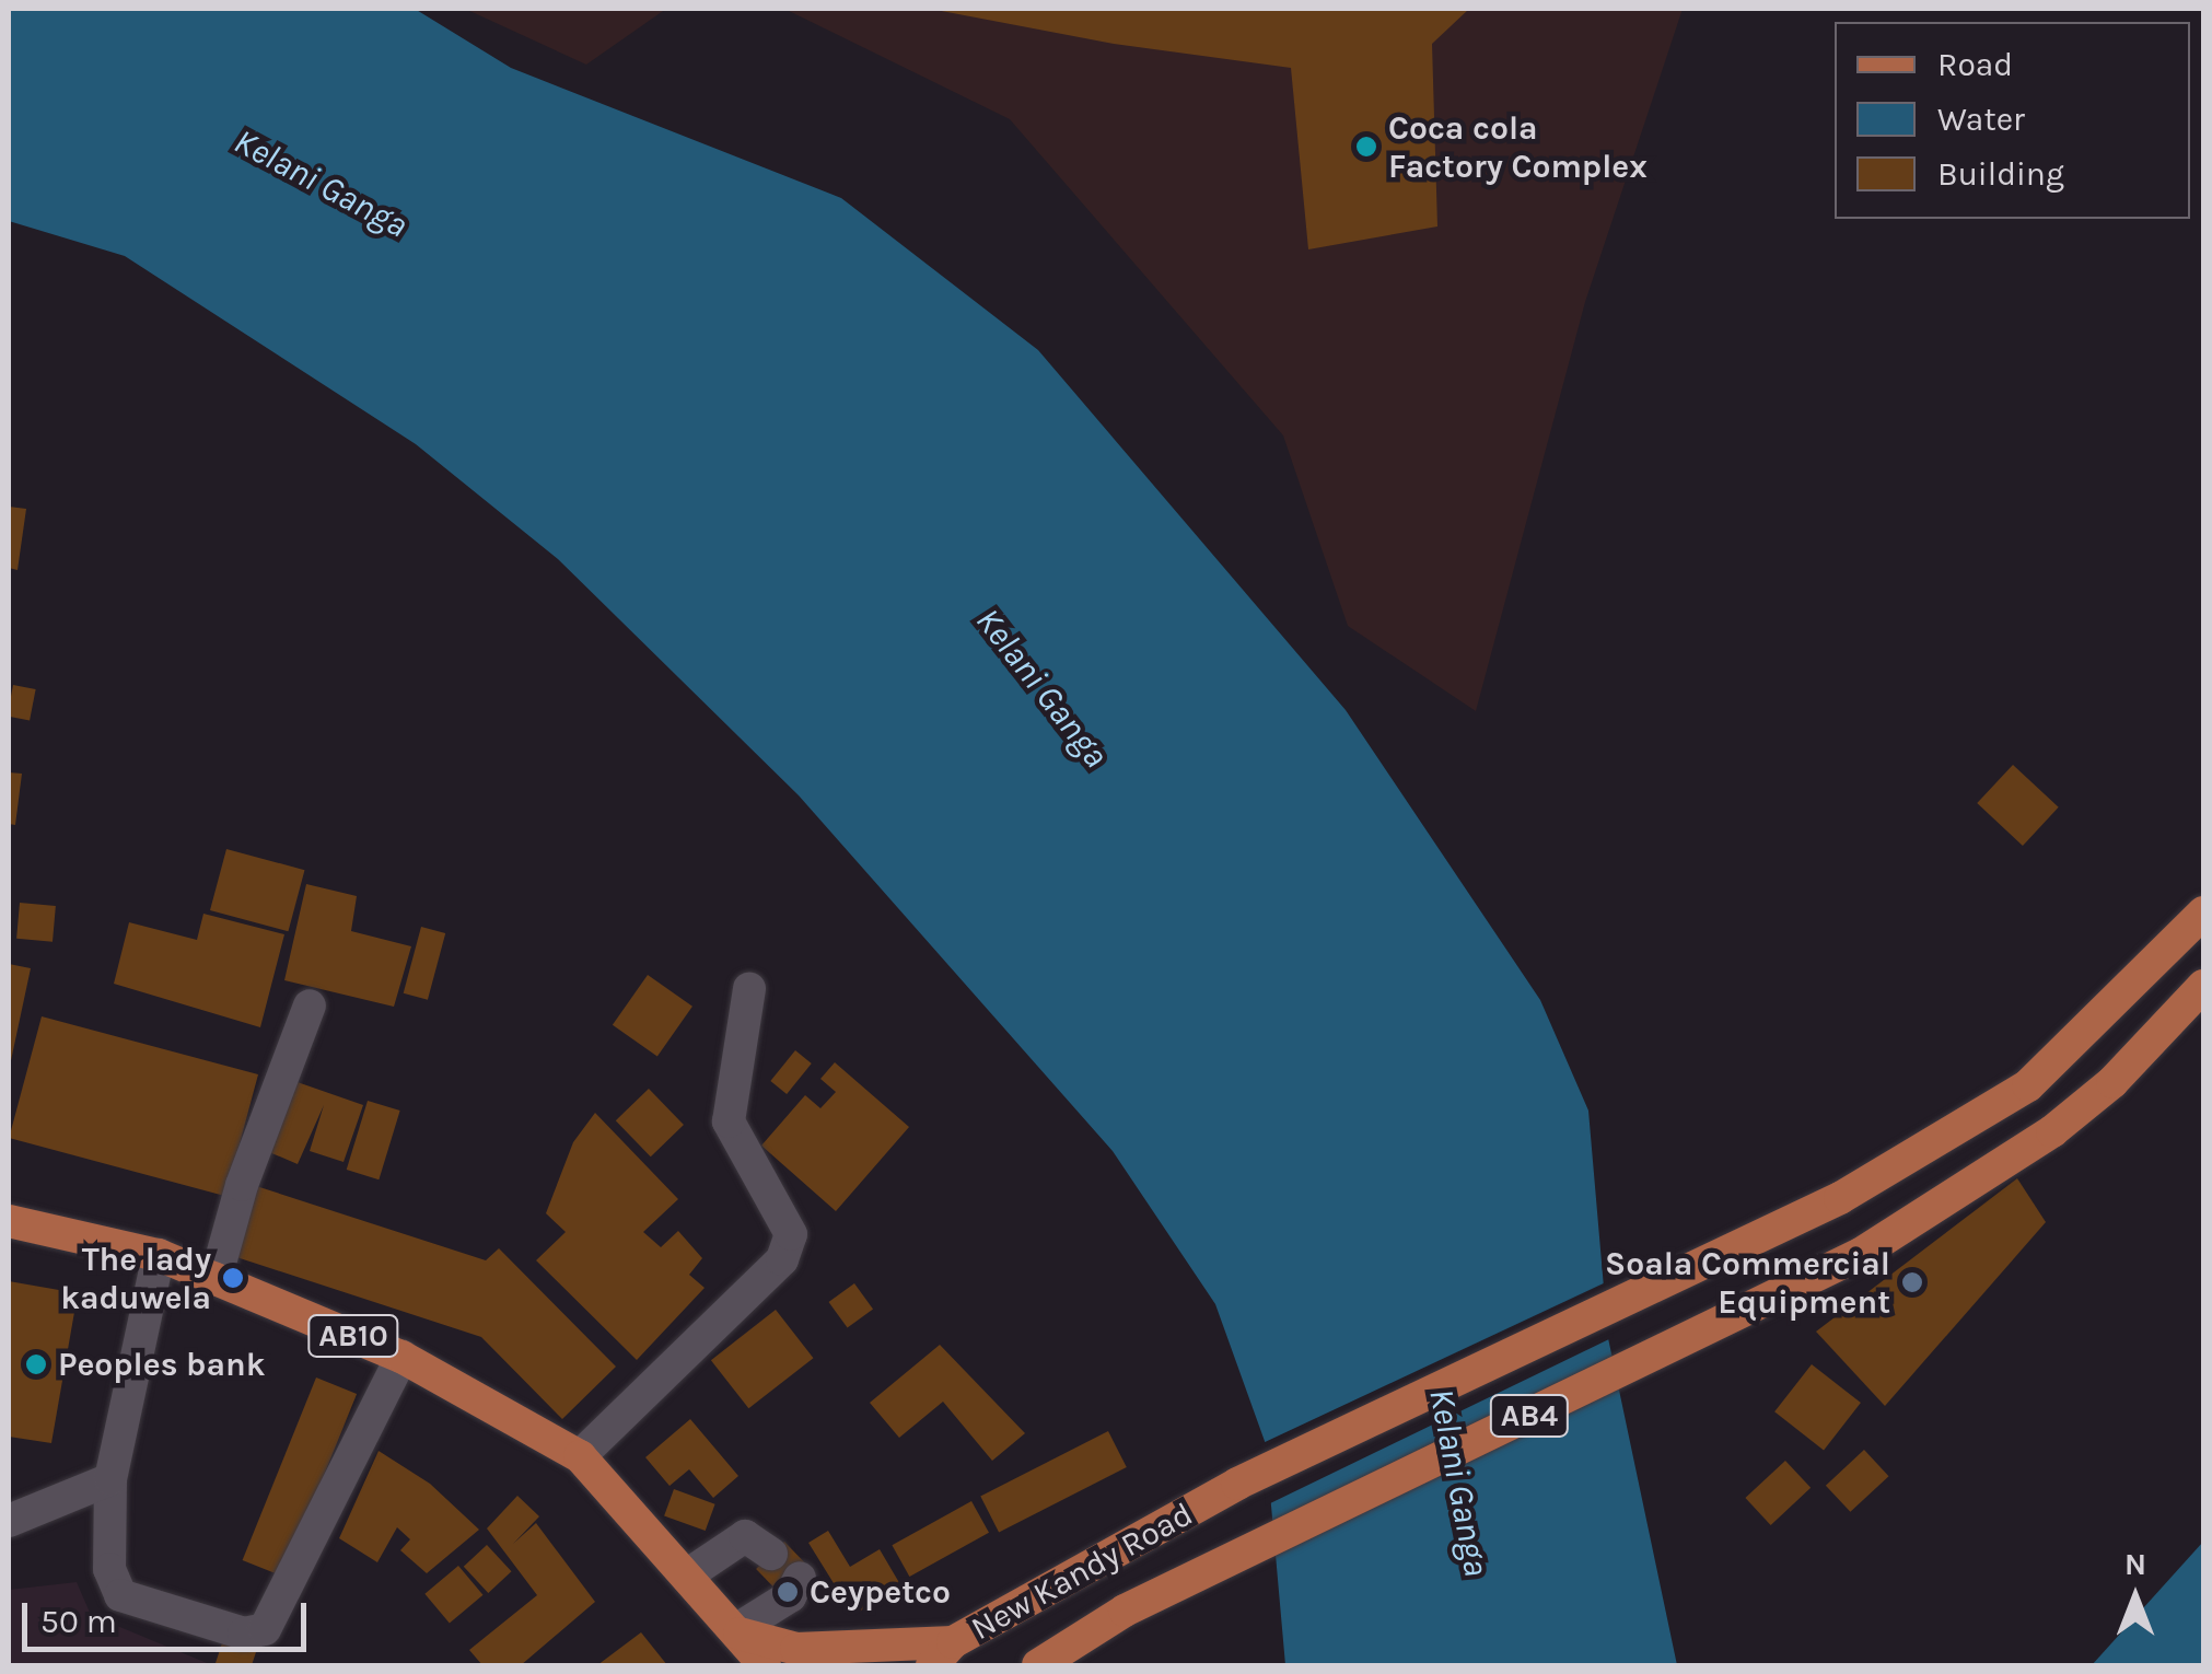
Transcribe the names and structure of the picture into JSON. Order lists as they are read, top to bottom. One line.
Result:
{"streets":{"main road":["AB10","AB4","New Kandy Road"]},"crossings":[["AB4","New Kandy Road"]],"water":["Kelani Ganga"],"places":["Coca cola Factory Complex","The lady kaduwela","Soala Commercial Equipment","Peoples bank","Ceypetco"],"legend":["Road","Water","Building"],"scale_bar":"50 m","north":"top"}
